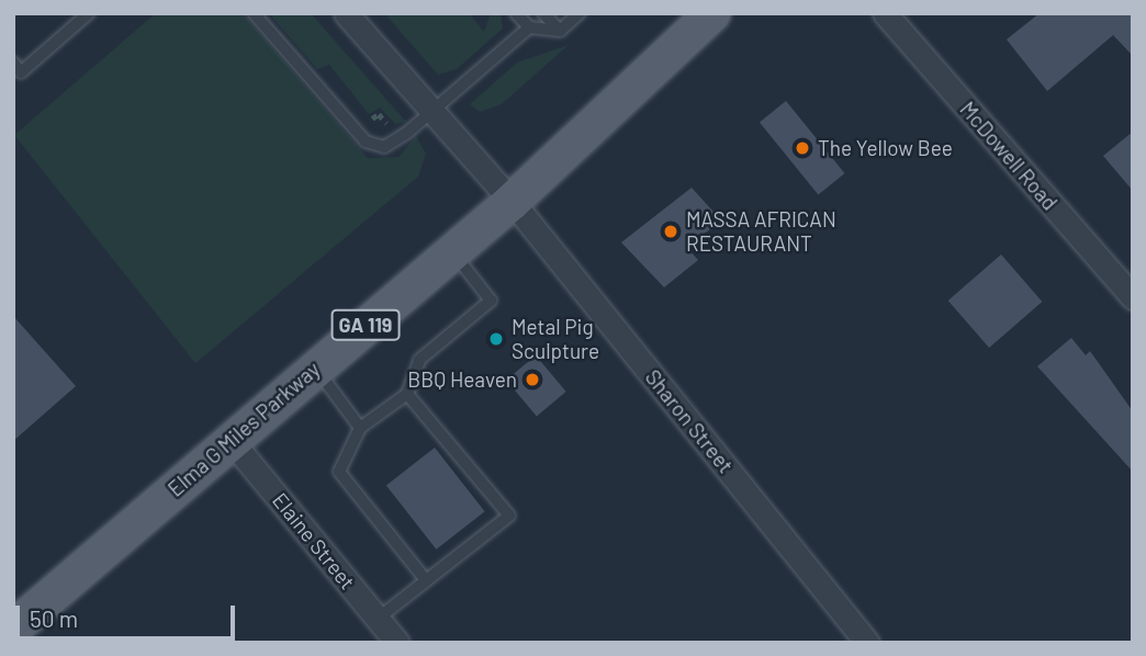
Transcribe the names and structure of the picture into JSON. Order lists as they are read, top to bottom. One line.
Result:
{"streets":{"main road":["GA 119","Elma G Miles Parkway"],"street":["McDowell Road","Sharon Street","Elaine Street"]},"crossings":[["Sharon Street","Elma G Miles Parkway"],["Elma G Miles Parkway","Elaine Street"]],"places":["The Yellow Bee","MASSA AFRICAN RESTAURANT","Metal Pig Sculpture","BBQ Heaven"],"scale_bar":"50 m"}
